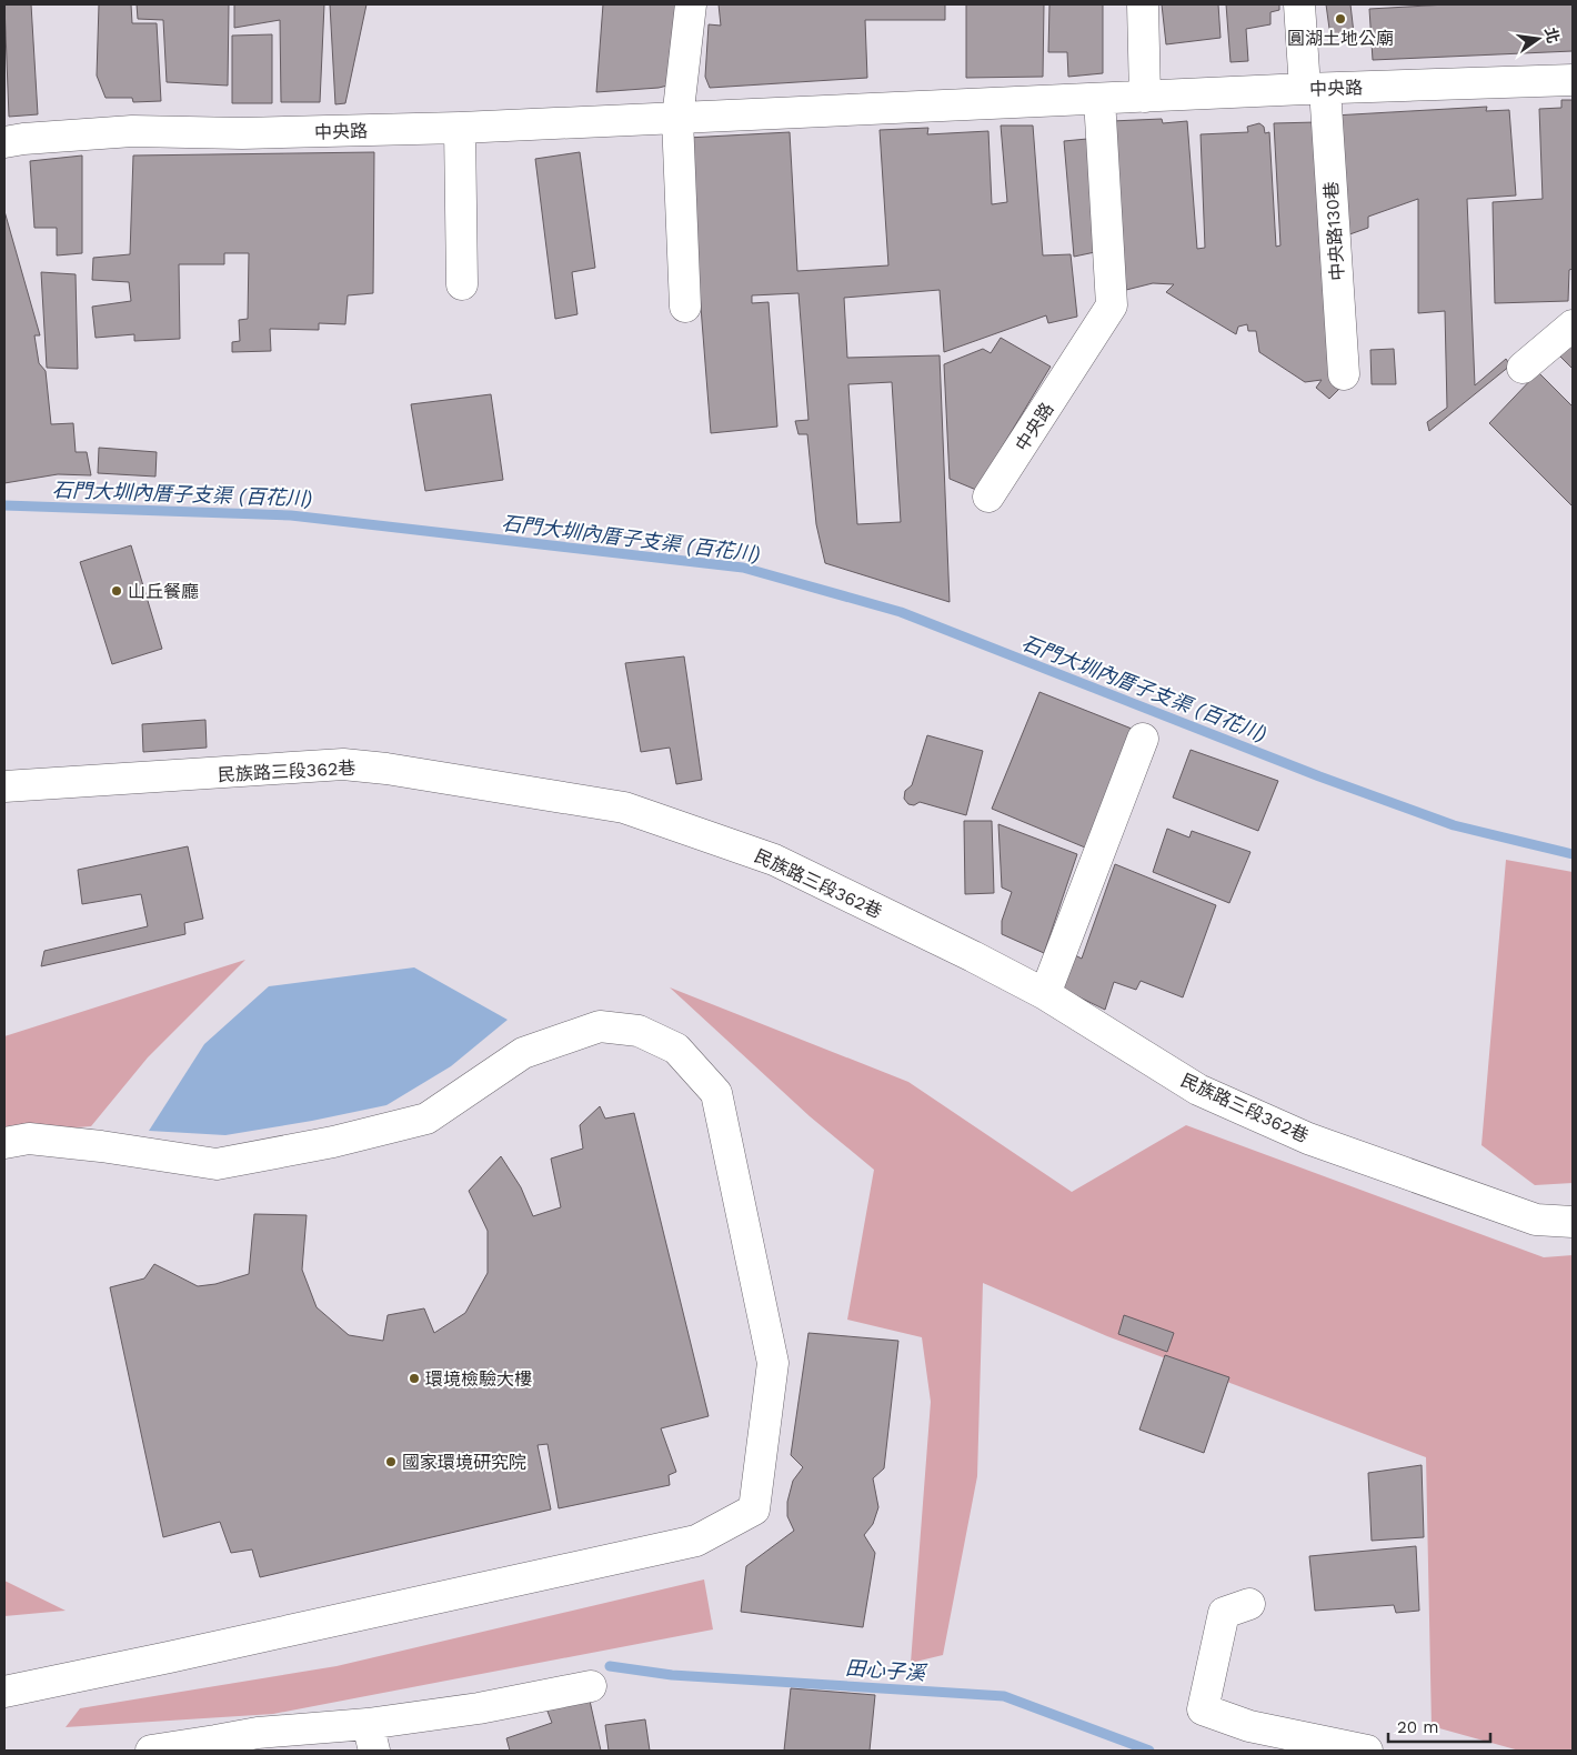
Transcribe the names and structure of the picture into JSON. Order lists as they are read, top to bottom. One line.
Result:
{"streets":{"street":["中央路","中央路130巷","民族路三段362巷"]},"crossings":[["中央路","中央路130巷"]],"water":["石門大圳內厝子支渠 (百花川)","田心子溪"],"places":["圓湖土地公廟","山丘餐廳","環境檢驗大樓","國家環境研究院"],"scale_bar":"20 m","north":"right"}
